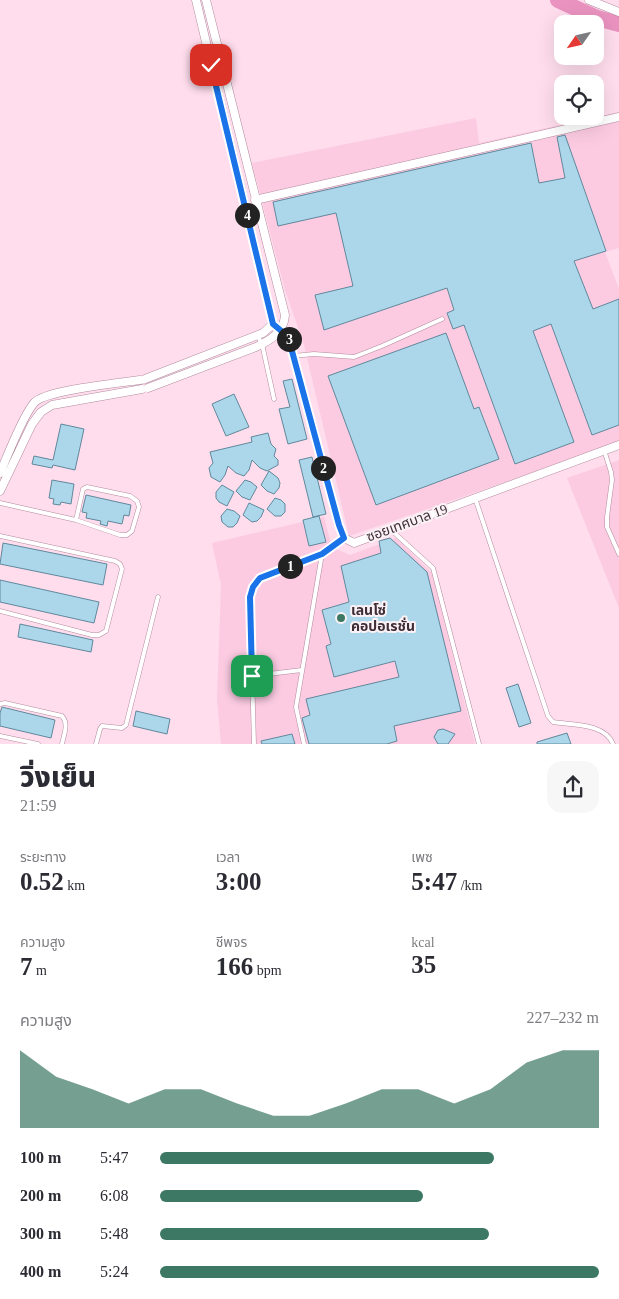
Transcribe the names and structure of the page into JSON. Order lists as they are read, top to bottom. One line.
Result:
{"streets":{"street":["ซอยเทศบาล 19"]},"places":["เลนโซ่ คอปอเรชั่น"],"north":"bottom left","page":{"pins":["4","3","2","1"],"heading":["วิ่งเย็น","21:59"],"stats":[["ระยะทาง","0.52 km"],["เวลา","3:00"],["เพซ","5:47 /km"],["ความสูง","7 m"],["ชีพจร","166 bpm"],["kcal","35"]],"chart":["ความสูง","227–232 m"],"list":[{"name":"100 m","note":"5:47"},{"name":"200 m","note":"6:08"},{"name":"300 m","note":"5:48"},{"name":"400 m","note":"5:24"}]}}
